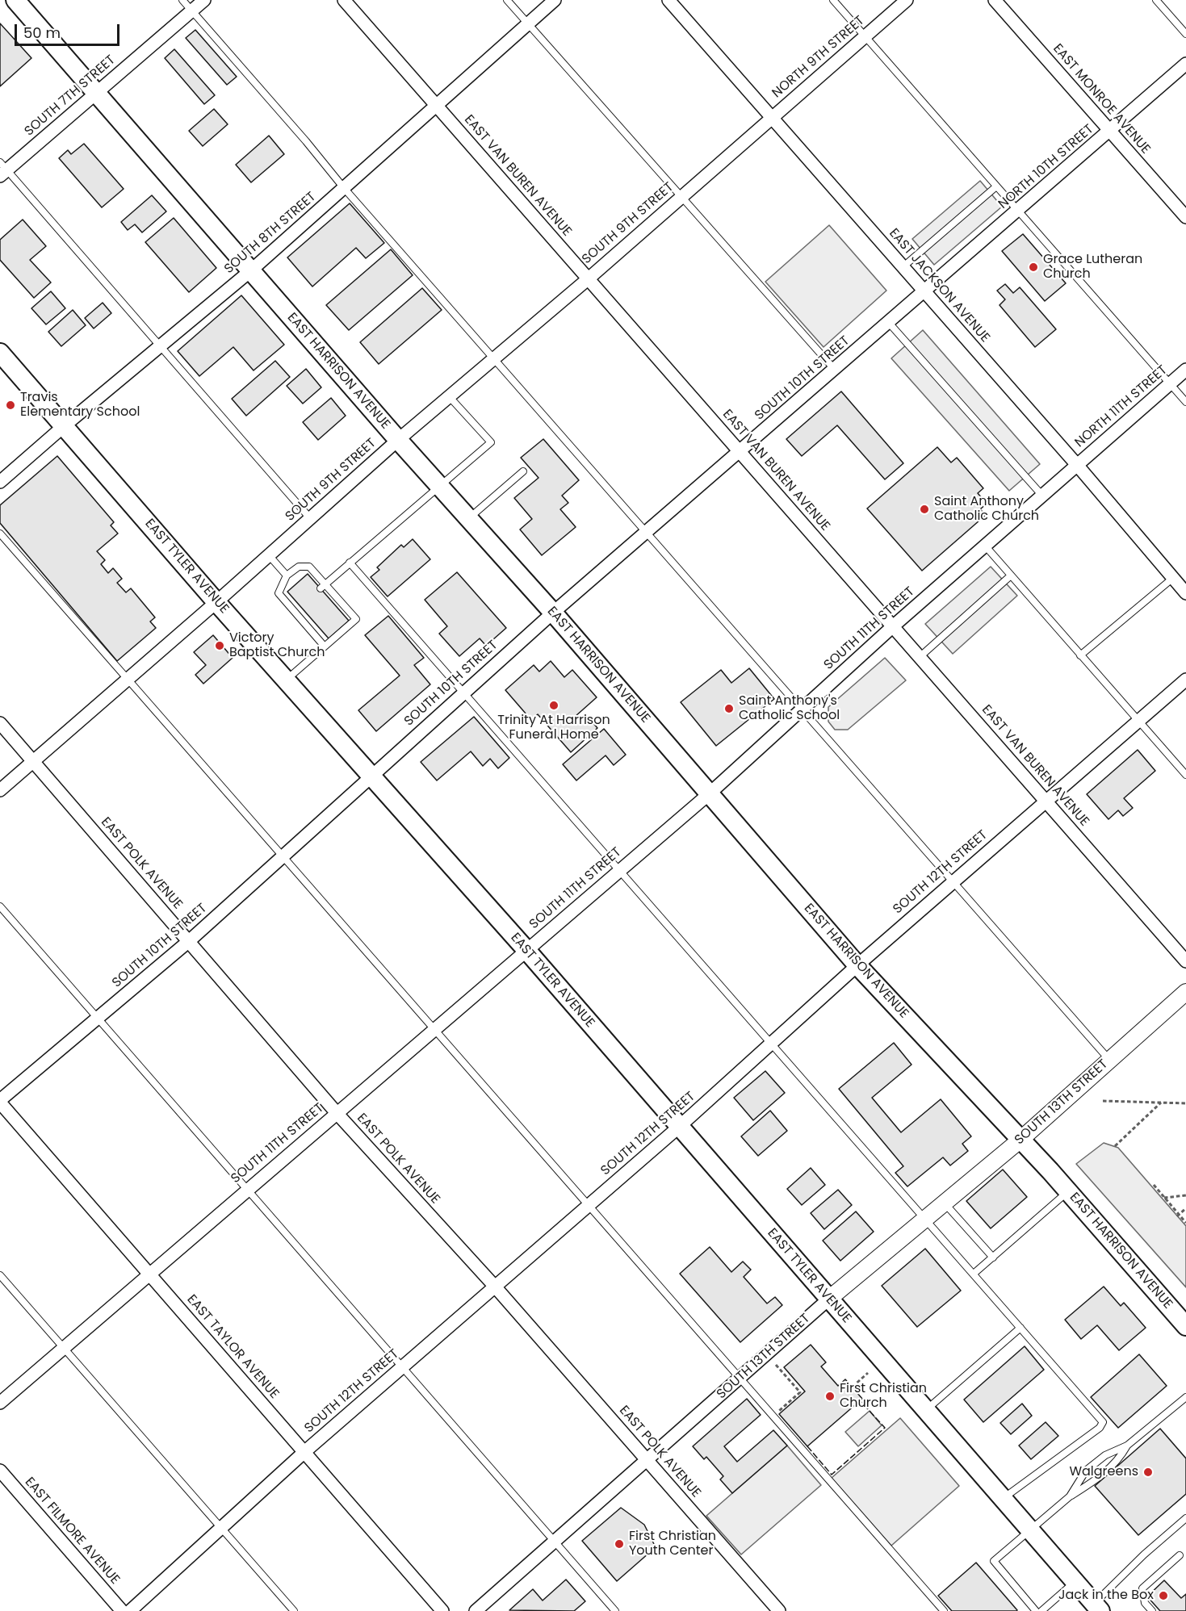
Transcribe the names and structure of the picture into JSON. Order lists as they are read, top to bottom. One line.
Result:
{"streets":{"main road":["EAST HARRISON AVENUE","EAST TYLER AVENUE"],"street":["NORTH 9TH STREET","SOUTH 7TH STREET","EAST MONROE AVENUE","NORTH 10TH STREET","EAST VAN BUREN AVENUE","SOUTH 9TH STREET","SOUTH 8TH STREET","EAST JACKSON AVENUE","SOUTH 10TH STREET","NORTH 11TH STREET","SOUTH 11TH STREET","EAST POLK AVENUE","SOUTH 12TH STREET","SOUTH 13TH STREET","EAST TAYLOR AVENUE","EAST FILMORE AVENUE"]},"crossings":[["NORTH 9TH STREET","SOUTH 9TH STREET"],["NORTH 9TH STREET","EAST JACKSON AVENUE"],["SOUTH 7TH STREET","EAST HARRISON AVENUE"],["EAST MONROE AVENUE","NORTH 10TH STREET"],["NORTH 10TH STREET","EAST JACKSON AVENUE"],["NORTH 10TH STREET","SOUTH 10TH STREET"],["EAST VAN BUREN AVENUE","SOUTH 9TH STREET"],["EAST VAN BUREN AVENUE","SOUTH 8TH STREET"],["EAST VAN BUREN AVENUE","SOUTH 10TH STREET"],["EAST VAN BUREN AVENUE","SOUTH 11TH STREET"],["EAST VAN BUREN AVENUE","SOUTH 12TH STREET"],["SOUTH 9TH STREET","EAST JACKSON AVENUE"],["SOUTH 9TH STREET","EAST HARRISON AVENUE"],["SOUTH 9TH STREET","EAST TYLER AVENUE"],["SOUTH 9TH STREET","EAST POLK AVENUE"],["SOUTH 8TH STREET","EAST HARRISON AVENUE"],["SOUTH 8TH STREET","EAST TYLER AVENUE"],["EAST JACKSON AVENUE","SOUTH 10TH STREET"],["EAST JACKSON AVENUE","NORTH 11TH STREET"],["EAST JACKSON AVENUE","SOUTH 11TH STREET"],["EAST HARRISON AVENUE","SOUTH 10TH STREET"],["EAST HARRISON AVENUE","SOUTH 11TH STREET"],["EAST HARRISON AVENUE","SOUTH 12TH STREET"],["EAST HARRISON AVENUE","SOUTH 13TH STREET"],["SOUTH 10TH STREET","EAST TYLER AVENUE"],["SOUTH 10TH STREET","EAST POLK AVENUE"],["SOUTH 10TH STREET","EAST TAYLOR AVENUE"],["NORTH 11TH STREET","SOUTH 11TH STREET"],["EAST TYLER AVENUE","SOUTH 11TH STREET"],["EAST TYLER AVENUE","SOUTH 12TH STREET"],["EAST TYLER AVENUE","SOUTH 13TH STREET"],["SOUTH 11TH STREET","EAST POLK AVENUE"],["SOUTH 11TH STREET","EAST TAYLOR AVENUE"],["EAST POLK AVENUE","SOUTH 12TH STREET"],["EAST POLK AVENUE","SOUTH 13TH STREET"],["SOUTH 12TH STREET","EAST TAYLOR AVENUE"]],"places":["Grace Lutheran Church","Travis Elementary School","Saint Anthony Catholic Church","Victory Baptist Church","Trinity At Harrison Funeral Home","Saint Anthony's Catholic School","First Christian Church","Walgreens","First Christian Youth Center","Jack in the Box"],"scale_bar":"50 m"}
